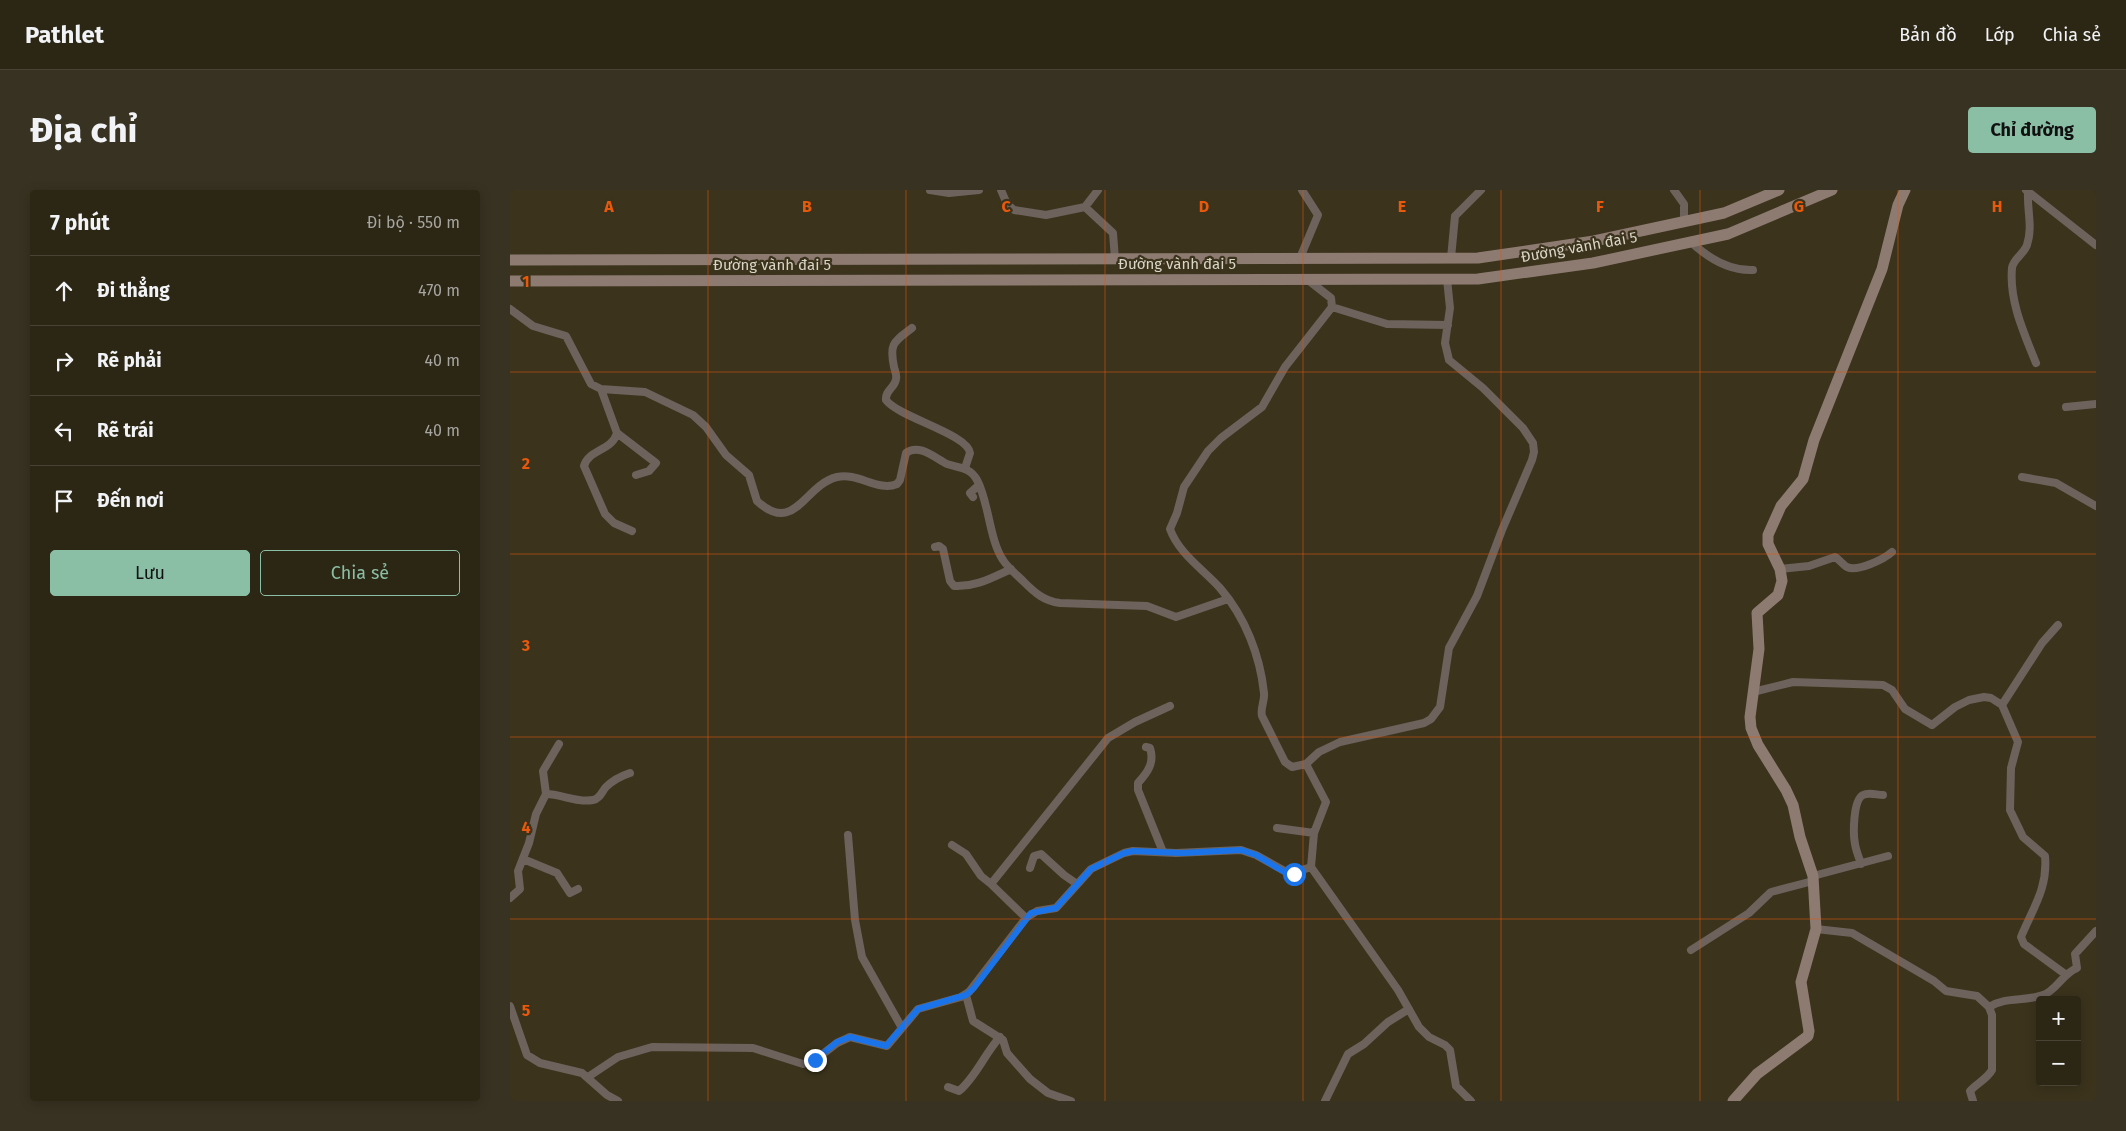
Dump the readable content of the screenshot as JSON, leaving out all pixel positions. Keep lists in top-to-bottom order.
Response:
{
  "streets": {
    "main road": ["Đường vành đai 5"]
  },
  "page": {
    "header": "Pathlet",
    "nav": ["Bản đồ", "Lớp", "Chia sẻ"],
    "buttons": [
      "Chỉ đường",
      ["Lưu", "Chia sẻ"]
    ],
    "title": "Địa chỉ",
    "heading": ["7 phút", "Đi bộ · 550 m"],
    "list": [
      ["Đi thẳng", "470 m"],
      ["Rẽ phải", "40 m"],
      ["Rẽ trái", "40 m"],
      "Đến nơi"
    ],
    "map_buttons": ["+", "−"]
  },
  "grid": {
    "columns": [
      "A",
      "B",
      "C",
      "D",
      "E",
      "F",
      "G",
      "H"
    ],
    "rows": [
      "1",
      "2",
      "3",
      "4",
      "5"
    ]
  }
}
